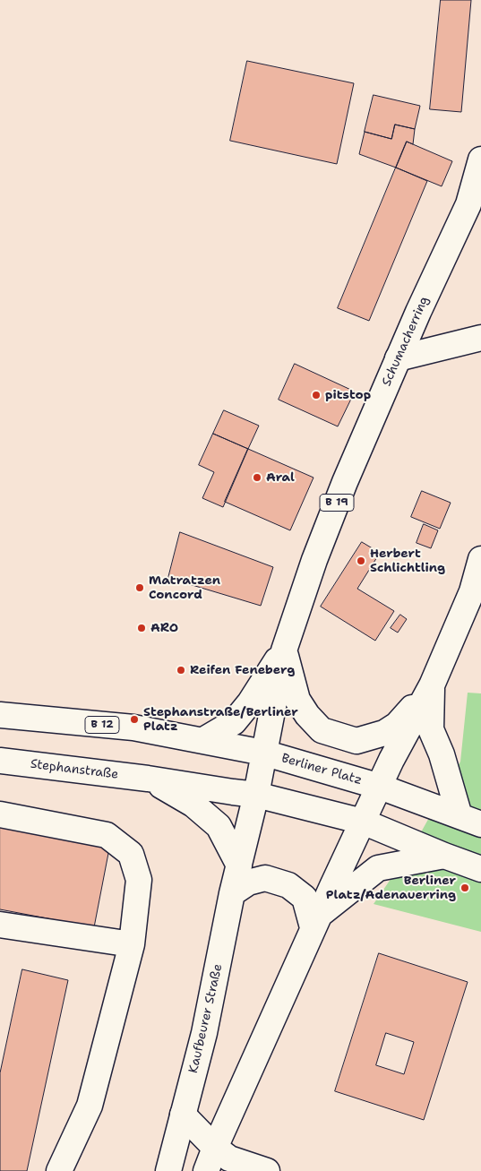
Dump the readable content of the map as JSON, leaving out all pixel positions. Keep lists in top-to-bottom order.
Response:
{
  "streets": {
    "main road": [
      "Schumacherring",
      "B 19",
      "B 12",
      "Stephanstraße",
      "Berliner Platz",
      "Kaufbeurer Straße"
    ]
  },
  "crossings": [
    ["Schumacherring", "Berliner Platz"],
    ["B 12", "Berliner Platz"],
    ["Berliner Platz", "Kaufbeurer Straße"]
  ],
  "places": [
    "pitstop",
    "Aral",
    "Herbert Schlichtling",
    "Matratzen Concord",
    "ARO",
    "Reifen Feneberg",
    "Stephanstraße/Berliner Platz",
    "Berliner Platz/Adenauerring"
  ]
}
